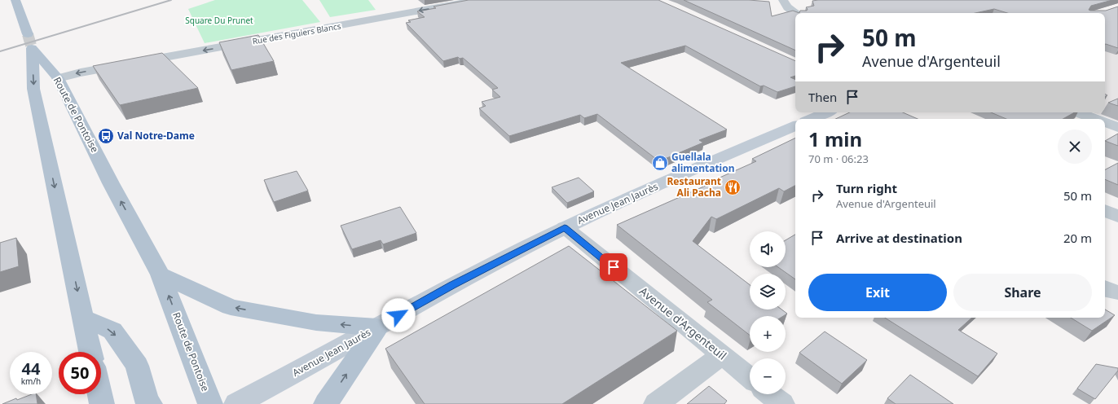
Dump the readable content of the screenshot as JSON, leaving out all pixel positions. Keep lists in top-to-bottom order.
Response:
{
  "streets": {
    "main road": ["Route de Pontoise", "Avenue Jean Jaurès"],
    "street": ["Rue des Figuiers Blancs", "Avenue d'Argenteuil"]
  },
  "crossings": [
    ["Rue des Figuiers Blancs", "Route de Pontoise"],
    ["Avenue Jean Jaurès", "Avenue d'Argenteuil"]
  ],
  "one_way": ["Rue des Figuiers Blancs"],
  "parks": ["Square Du Prunet"],
  "places": {
    "bus stop": ["Val Notre-Dame"],
    "shop": ["Guellala alimentation"],
    "restaurant": ["Restaurant Ali Pacha"]
  },
  "page": {
    "turn": ["50 m", "Avenue d'Argenteuil"],
    "then": "Then",
    "heading": ["1 min", "70 m · 06:23"],
    "list": [
      {
        "name": "Turn right",
        "note": "Avenue d'Argenteuil",
        "value": "50 m"
      },
      {
        "name": "Arrive at destination",
        "value": "20 m"
      }
    ],
    "map_buttons": ["+", "−"],
    "buttons": ["Exit", "Share"],
    "speed": "44 km/h",
    "limit": "50"
  }
}
